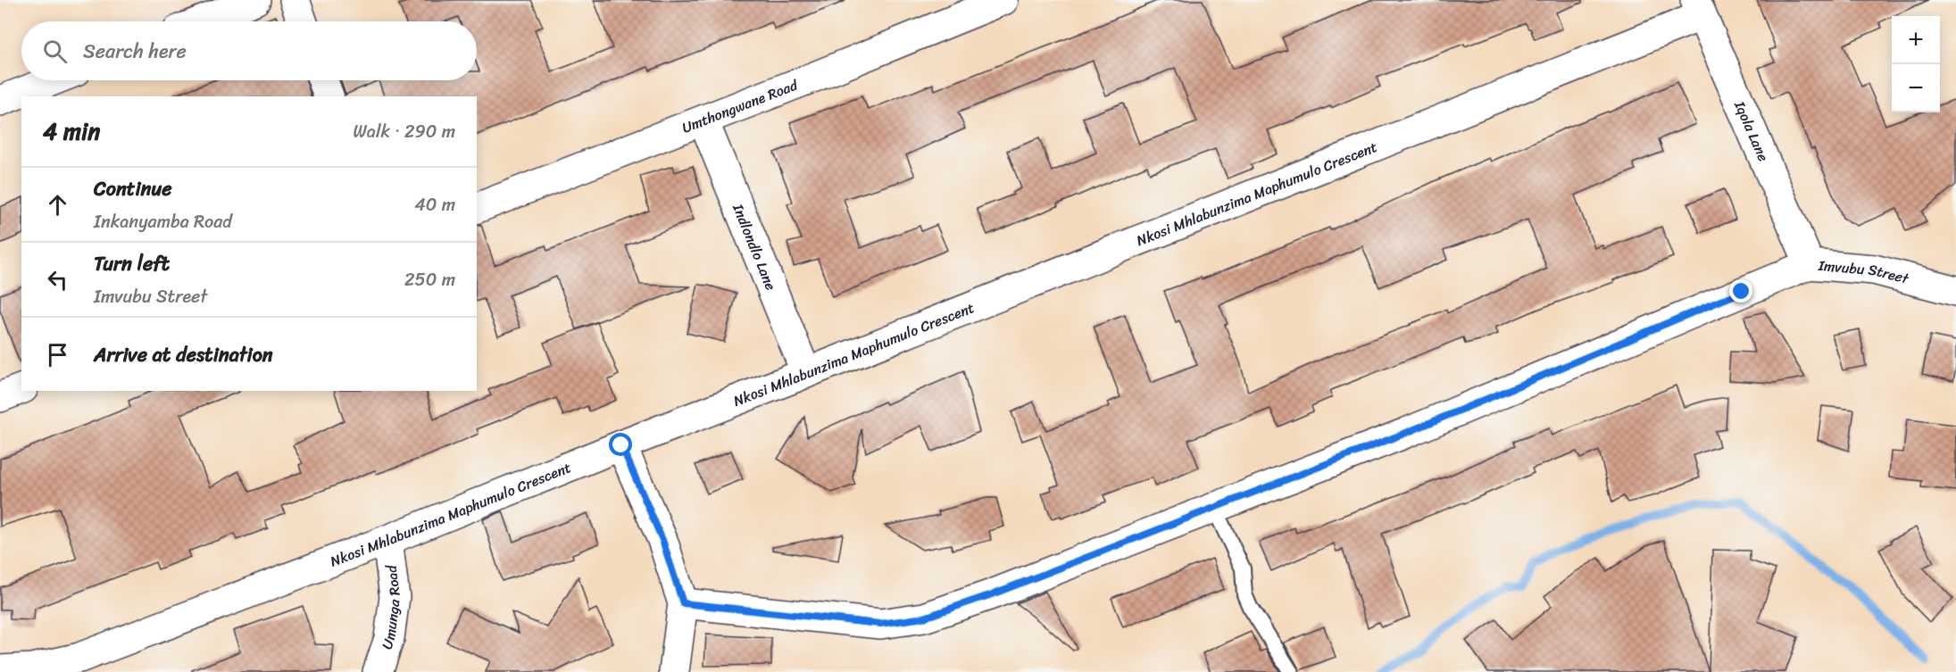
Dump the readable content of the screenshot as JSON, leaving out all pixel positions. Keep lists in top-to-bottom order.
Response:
{
  "streets": {
    "street": [
      "Umthongwane Road",
      "Iqola Lane",
      "Nkosi Mhlabunzima Maphumulo Crescent",
      "Indlondlo Lane",
      "Imvubu Street",
      "Umunga Road"
    ]
  },
  "crossings": [
    ["Umthongwane Road", "Indlondlo Lane"],
    ["Iqola Lane", "Nkosi Mhlabunzima Maphumulo Crescent"],
    ["Iqola Lane", "Imvubu Street"],
    ["Nkosi Mhlabunzima Maphumulo Crescent", "Indlondlo Lane"],
    ["Nkosi Mhlabunzima Maphumulo Crescent", "Umunga Road"]
  ],
  "page": {
    "map_buttons": ["+", "−"],
    "search": "Search here",
    "heading": ["4 min", "Walk · 290 m"],
    "list": [
      ["Continue", "Inkanyamba Road", "40 m"],
      ["Turn left", "Imvubu Street", "250 m"],
      "Arrive at destination"
    ]
  }
}
